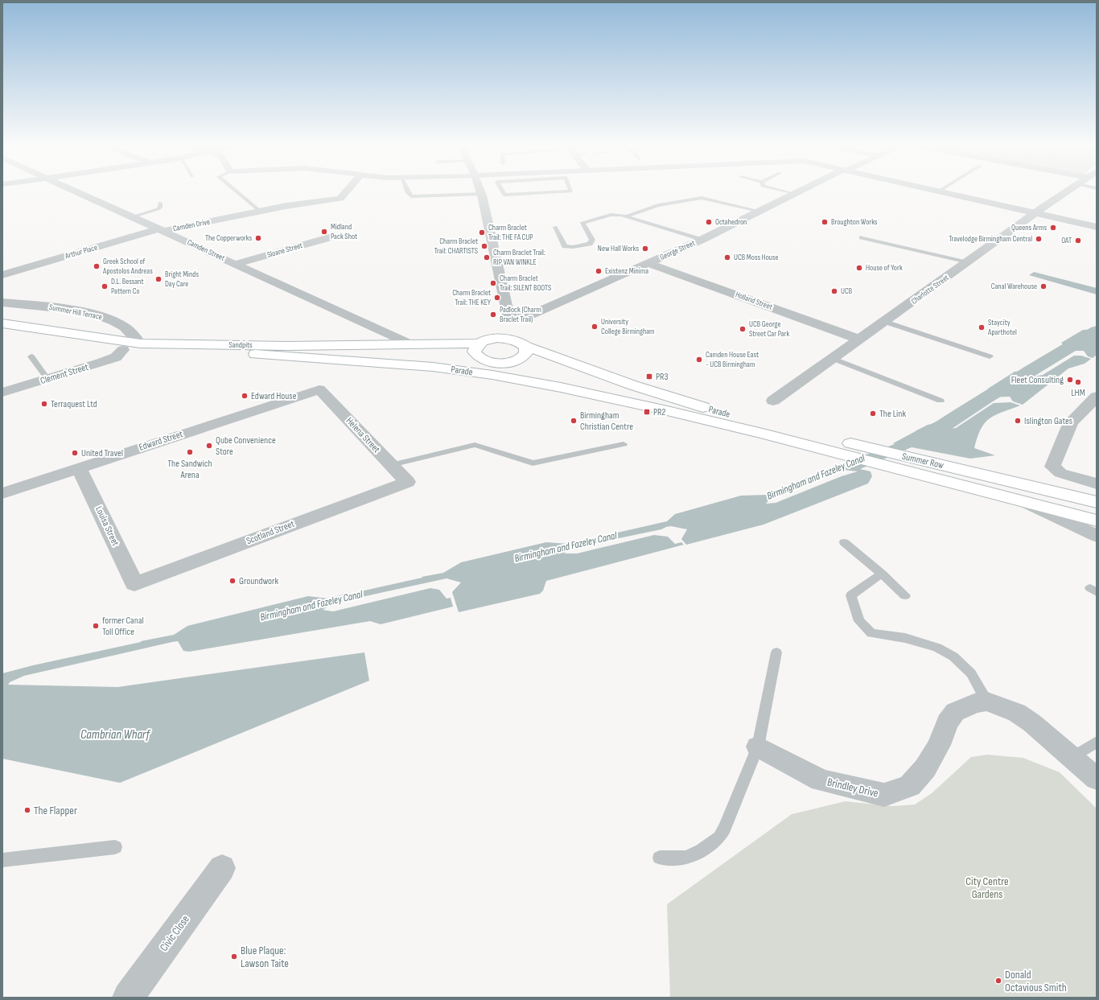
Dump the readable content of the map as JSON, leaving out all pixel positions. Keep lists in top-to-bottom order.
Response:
{
  "streets": {
    "main road": ["Sandpits", "Parade", "Summer Row"],
    "street": [
      "Camden Drive",
      "Camden Street",
      "Sloane Street",
      "George Street",
      "Arthur Place",
      "Charlotte Street",
      "Holland Street",
      "Summer Hill Terrace",
      "Clement Street",
      "Helena Street",
      "Edward Street",
      "Louisa Street",
      "Scotland Street",
      "Brindley Drive",
      "Civic Close"
    ]
  },
  "crossings": [
    ["Camden Drive", "Camden Street"],
    ["Camden Drive", "Arthur Place"],
    ["Camden Street", "Sloane Street"],
    ["Camden Street", "Arthur Place"],
    ["Camden Street", "Sandpits"],
    ["George Street", "Holland Street"],
    ["Charlotte Street", "Holland Street"],
    ["Summer Hill Terrace", "Sandpits"],
    ["Sandpits", "Parade"],
    ["Sandpits", "Clement Street"],
    ["Parade", "Summer Row"],
    ["Helena Street", "Edward Street"],
    ["Helena Street", "Scotland Street"],
    ["Edward Street", "Louisa Street"],
    ["Louisa Street", "Scotland Street"]
  ],
  "water": ["Birmingham and Fazeley Canal", "Cambrian Wharf"],
  "parks": ["City Centre Gardens"],
  "places": {
    "other": [
      "Octahedron",
      "Broughton Works",
      "Queens Arms",
      "Midland Pack Shot",
      "Charm Braclet Trail: THE FA CUP",
      "The Copperworks",
      "Travelodge Birmingham Central",
      "OAT",
      "Charm Braclet Trail: CHARTISTS",
      "New Hall Works",
      "Charm Braclet Trail: RIP VAN WINKLE",
      "UCB Moss House",
      "Greek School of Apostolos Andreas",
      "House of York",
      "Existenz Minima",
      "Bright Minds Day Care",
      "Charm Braclet Trail: SILENT BOOTS",
      "D.L. Bessant Pattern Co",
      "Canal Warehouse",
      "UCB",
      "Charm Braclet Trail: THE KEY",
      "Padlock (Charm Braclet Trail)",
      "University College Birmingham",
      "Staycity Aparthotel",
      "UCB George Street Car Park",
      "Camden House East - UCB Birmingham",
      "Fleet Consulting",
      "LHM",
      "Edward House",
      "Terraquest Ltd",
      "The Link",
      "Birmingham Christian Centre",
      "Islington Gates",
      "Qube Convenience Store",
      "The Sandwich Arena",
      "United Travel",
      "Groundwork",
      "former Canal Toll Office",
      "The Flapper",
      "Blue Plaque: Lawson Taite",
      "Donald Octavious Smith"
    ],
    "transit": ["PR3", "PR2"]
  }
}
